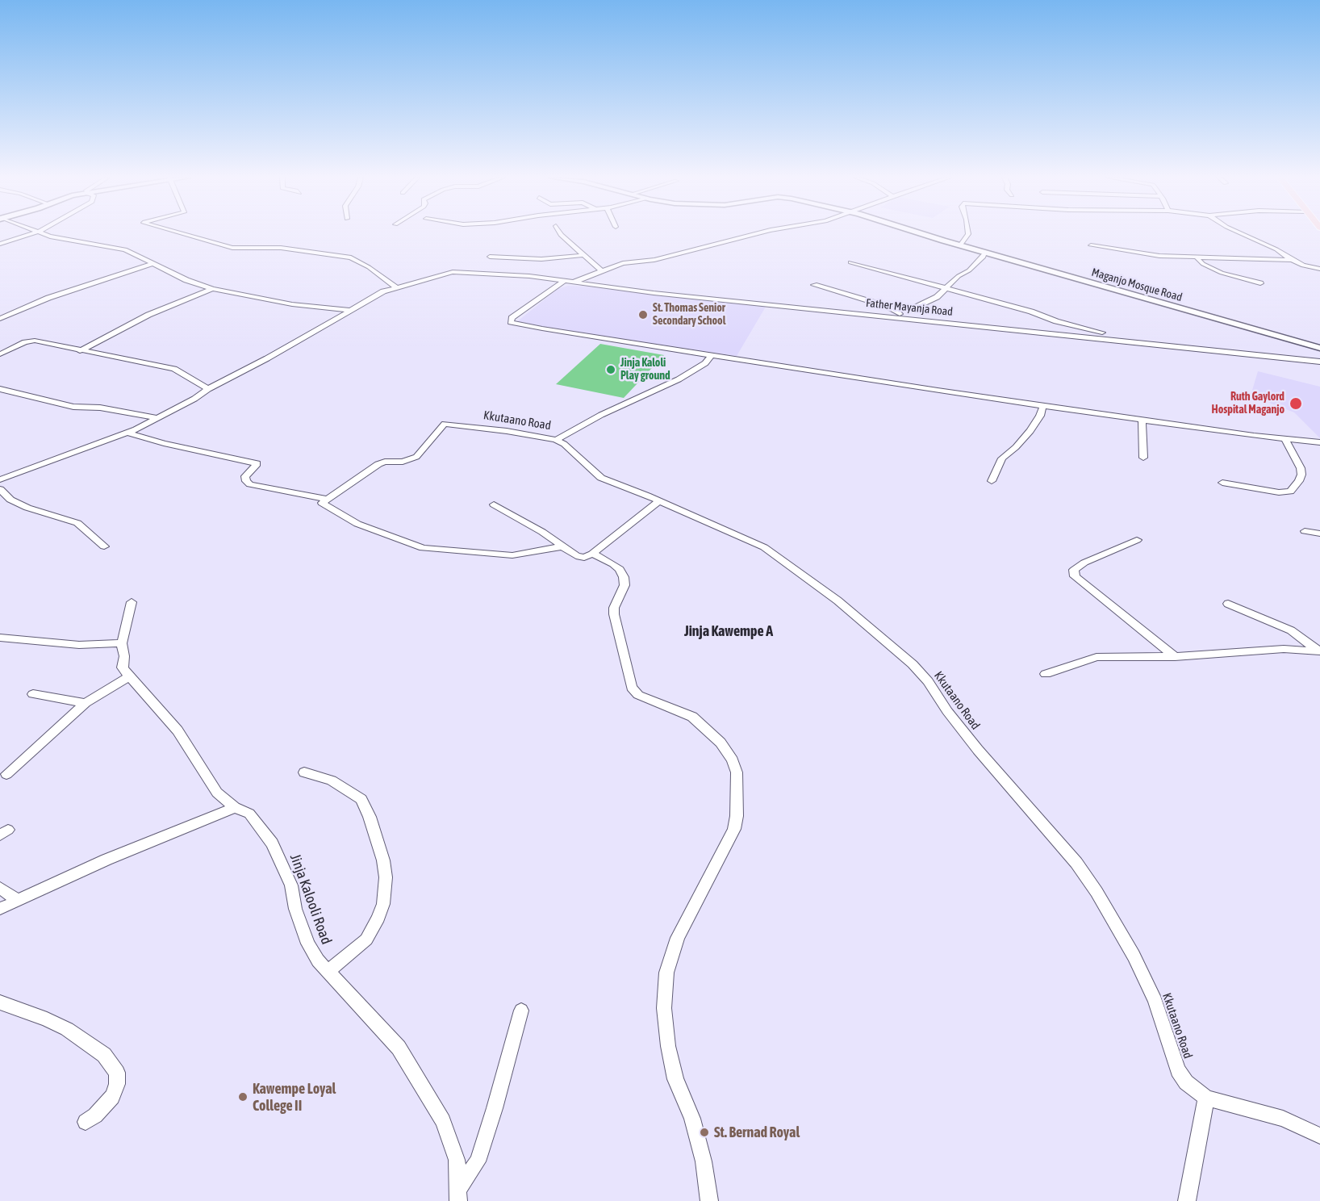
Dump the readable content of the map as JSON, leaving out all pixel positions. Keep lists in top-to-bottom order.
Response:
{
  "streets": {
    "street": [
      "Maganjo Mosque Road",
      "Father Mayanja Road",
      "Kkutaano Road",
      "Jinja Kalooli Road"
    ]
  },
  "districts": ["Jinja Kawempe A"],
  "places": [
    "St. Thomas Senior Secondary School",
    "Jinja Kaloli Play ground",
    "Ruth Gaylord Hospital Maganjo",
    "Kawempe Loyal College II",
    "St. Bernad Royal"
  ]
}
